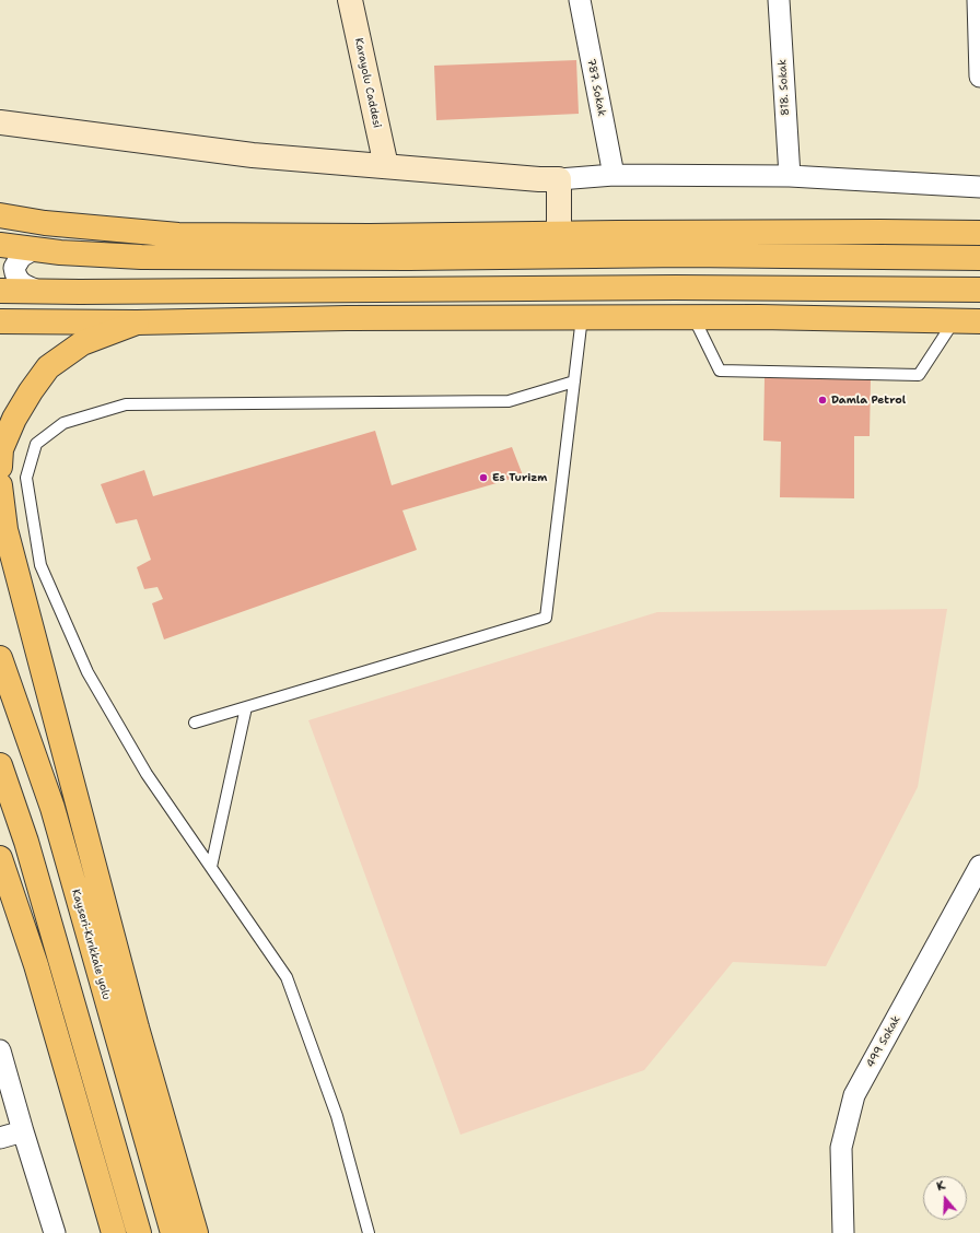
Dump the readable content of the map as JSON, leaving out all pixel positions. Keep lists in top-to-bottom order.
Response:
{
  "streets": {
    "main road": ["Kayseri-Kırıkkale yolu"],
    "street": [
      "Karayolu Caddesi",
      "787. Sokak",
      "818. Sokak",
      "499 Sokak"
    ]
  },
  "places": ["Damla Petrol", "Es Turizm"],
  "north": "top"
}
